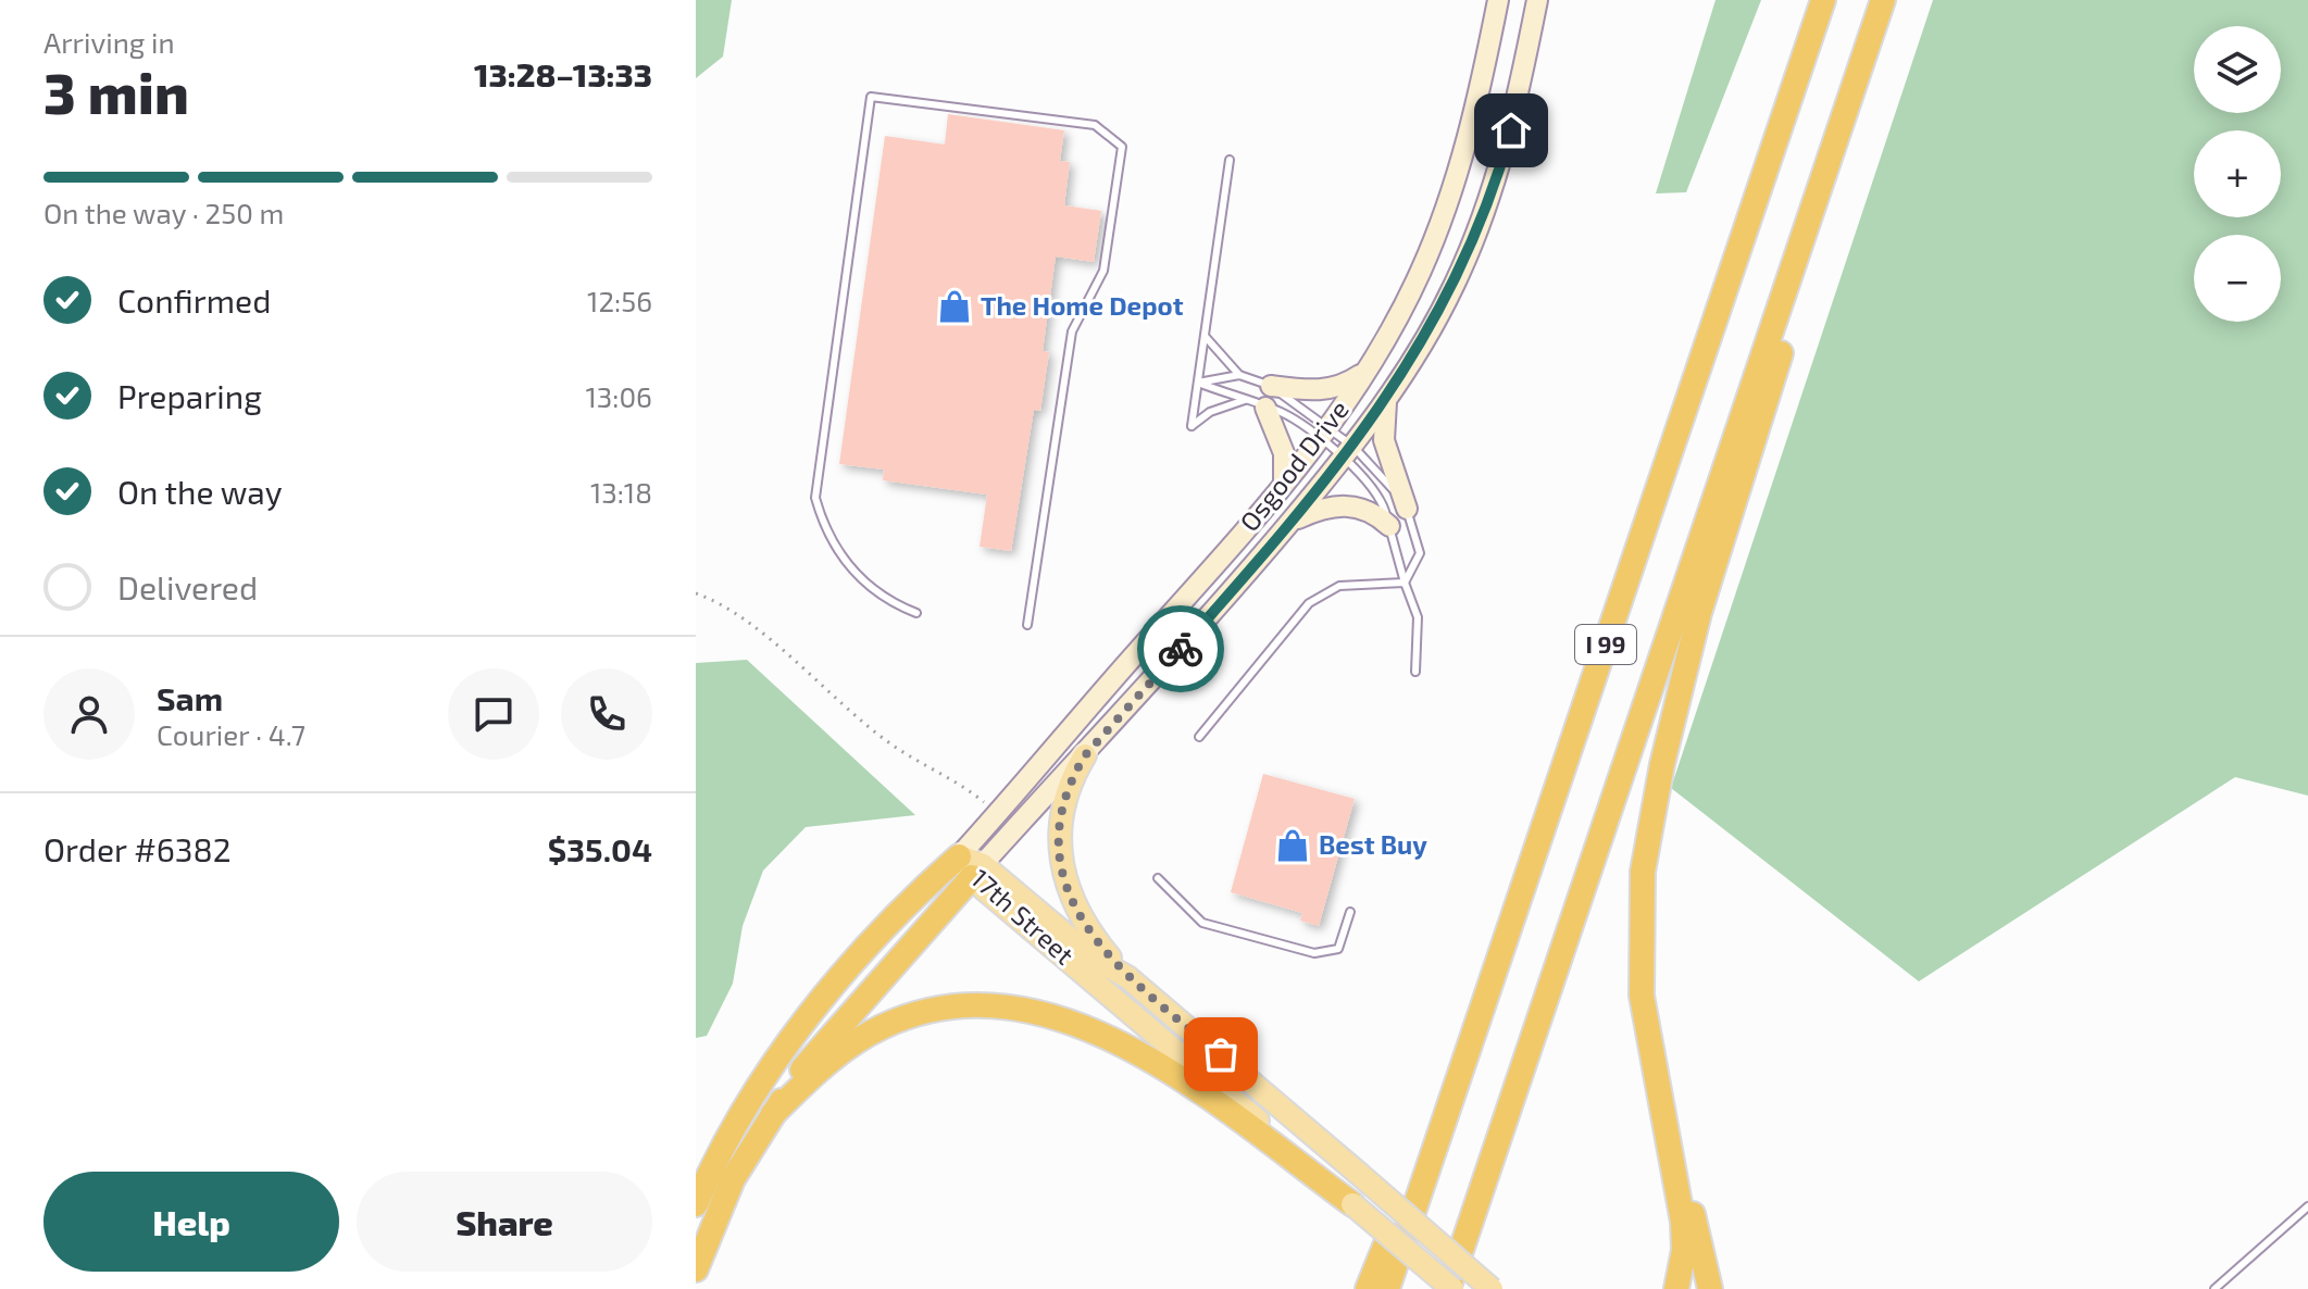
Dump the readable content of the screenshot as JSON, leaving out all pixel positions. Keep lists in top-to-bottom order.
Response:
{
  "streets": {
    "highway": ["I 99"],
    "main road": ["Osgood Drive", "17th Street"]
  },
  "crossings": [
    ["Osgood Drive", "17th Street"],
    ["I 99", "17th Street"]
  ],
  "places": {
    "shop": ["The Home Depot", "Best Buy"]
  },
  "page": {
    "heading": ["3 min", "Arriving in", "13:28–13:33"],
    "panel": [
      "Sam",
      "Courier · 4.7",
      "Order #6382",
      "$35.04"
    ],
    "map_buttons": ["+", "−"],
    "bar": "On the way · 250 m",
    "list": [
      ["Confirmed", "12:56"],
      ["Preparing", "13:06"],
      ["On the way", "13:18"],
      "Delivered"
    ],
    "buttons": ["Help", "Share"]
  }
}
